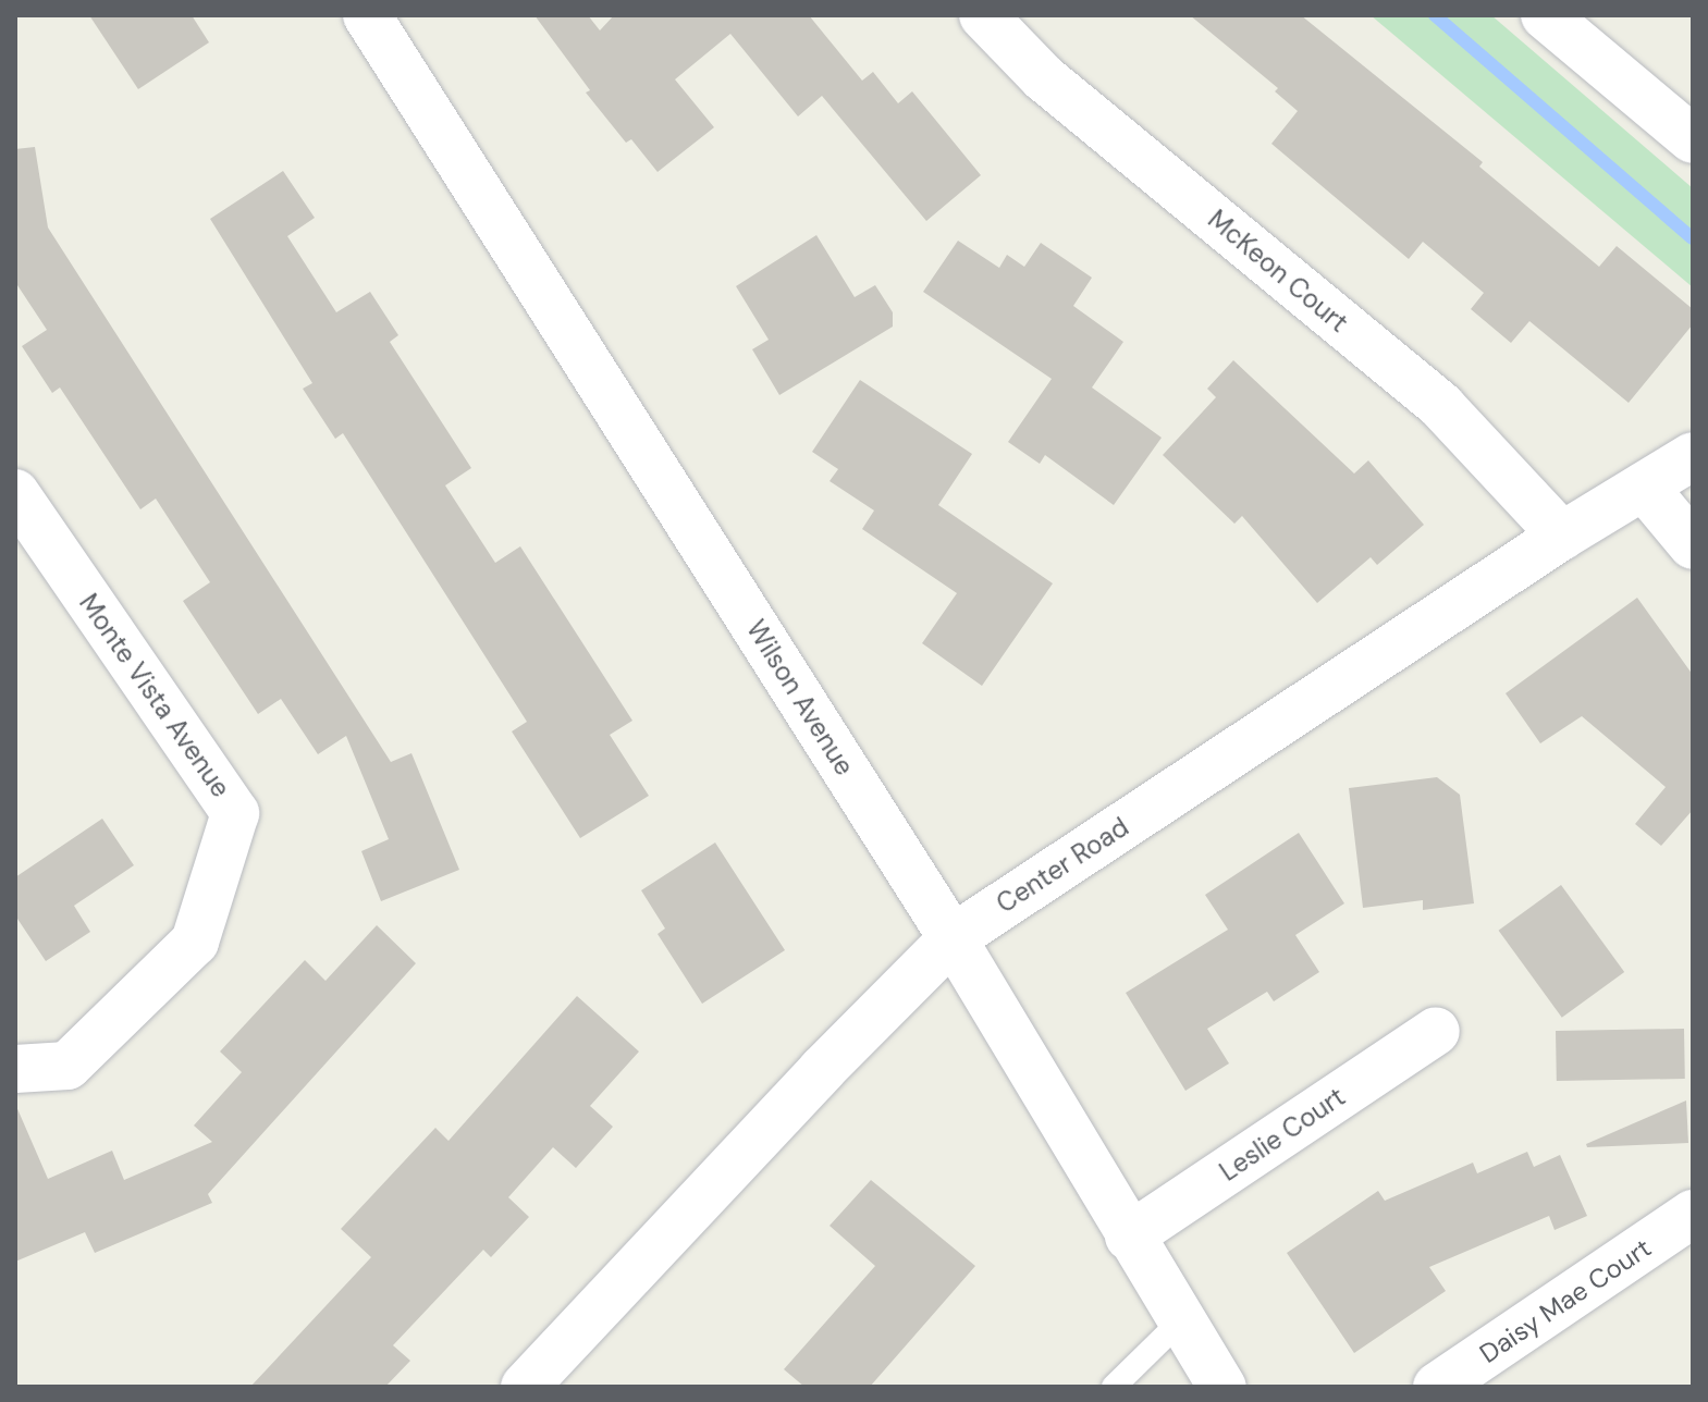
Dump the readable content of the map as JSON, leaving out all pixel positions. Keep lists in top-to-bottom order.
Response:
{
  "streets": {
    "street": [
      "McKeon Court",
      "Monte Vista Avenue",
      "Wilson Avenue",
      "Center Road",
      "Leslie Court",
      "Daisy Mae Court"
    ]
  },
  "crossings": [
    ["McKeon Court", "Center Road"],
    ["Wilson Avenue", "Center Road"],
    ["Wilson Avenue", "Leslie Court"]
  ]
}
